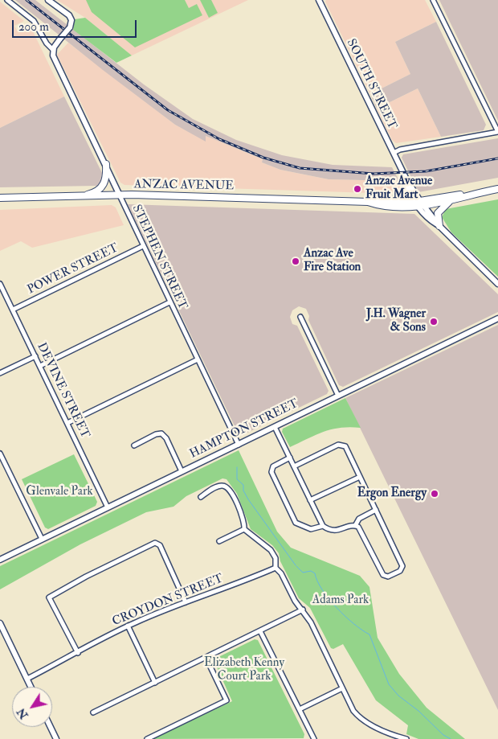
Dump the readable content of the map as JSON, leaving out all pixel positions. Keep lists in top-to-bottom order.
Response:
{
  "streets": {
    "highway": ["ANZAC AVENUE"],
    "street": [
      "SOUTH STREET",
      "STEPHEN STREET",
      "POWER STREET",
      "DEVINE STREET",
      "HAMPTON STREET",
      "CROYDON STREET"
    ]
  },
  "crossings": [
    ["SOUTH STREET", "ANZAC AVENUE"],
    ["ANZAC AVENUE", "STEPHEN STREET"],
    ["STEPHEN STREET", "POWER STREET"],
    ["STEPHEN STREET", "HAMPTON STREET"],
    ["POWER STREET", "DEVINE STREET"],
    ["DEVINE STREET", "HAMPTON STREET"]
  ],
  "parks": ["Glenvale Park", "Adams Park", "Elizabeth Kenny Court Park"],
  "places": [
    "Anzac Avenue Fruit Mart",
    "Anzac Ave Fire Station",
    "J.H. Wagner & Sons",
    "Ergon Energy"
  ],
  "scale_bar": "200 m",
  "north": "bottom left"
}
